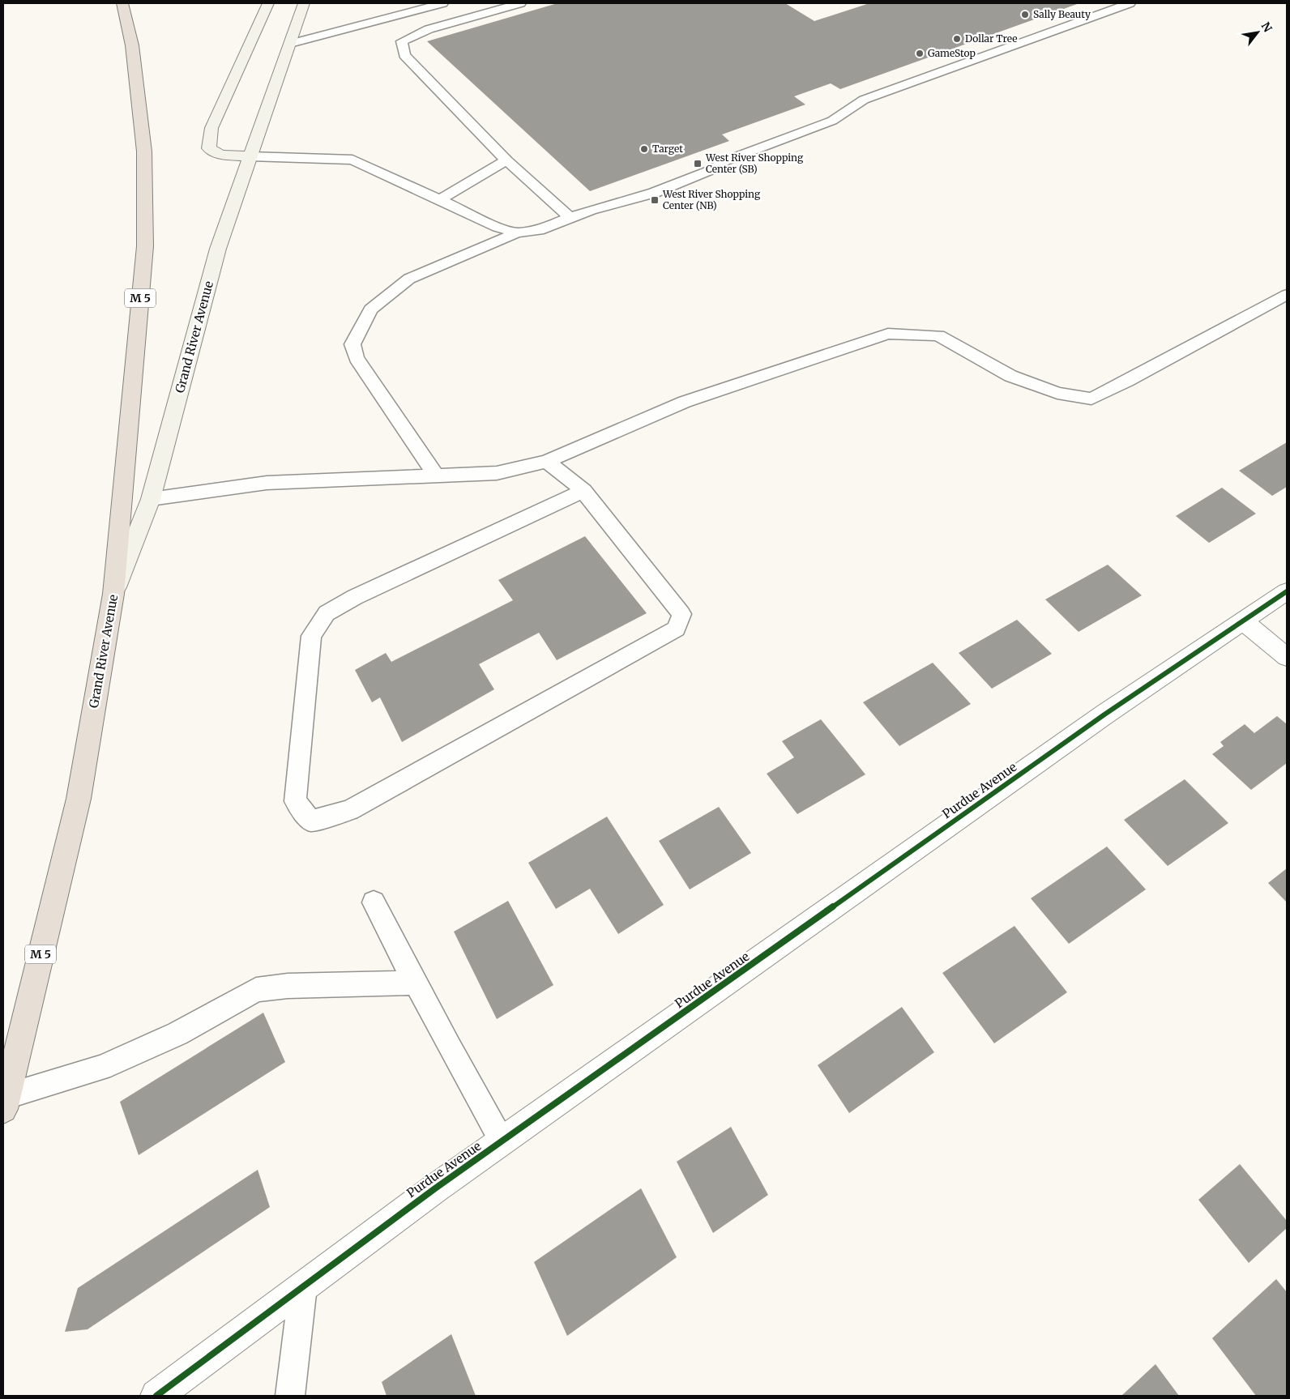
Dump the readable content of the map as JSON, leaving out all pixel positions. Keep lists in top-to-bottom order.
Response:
{
  "streets": {
    "highway": ["M 5", "Grand River Avenue"],
    "street": ["Purdue Avenue"]
  },
  "crossings": [
    ["M 5", "Grand River Avenue"]
  ],
  "places": {
    "other": [
      "Sally Beauty",
      "Dollar Tree",
      "GameStop",
      "Target"
    ],
    "transit": ["West River Shopping Center (SB)", "West River Shopping Center (NB)"]
  },
  "north": "top right"
}
